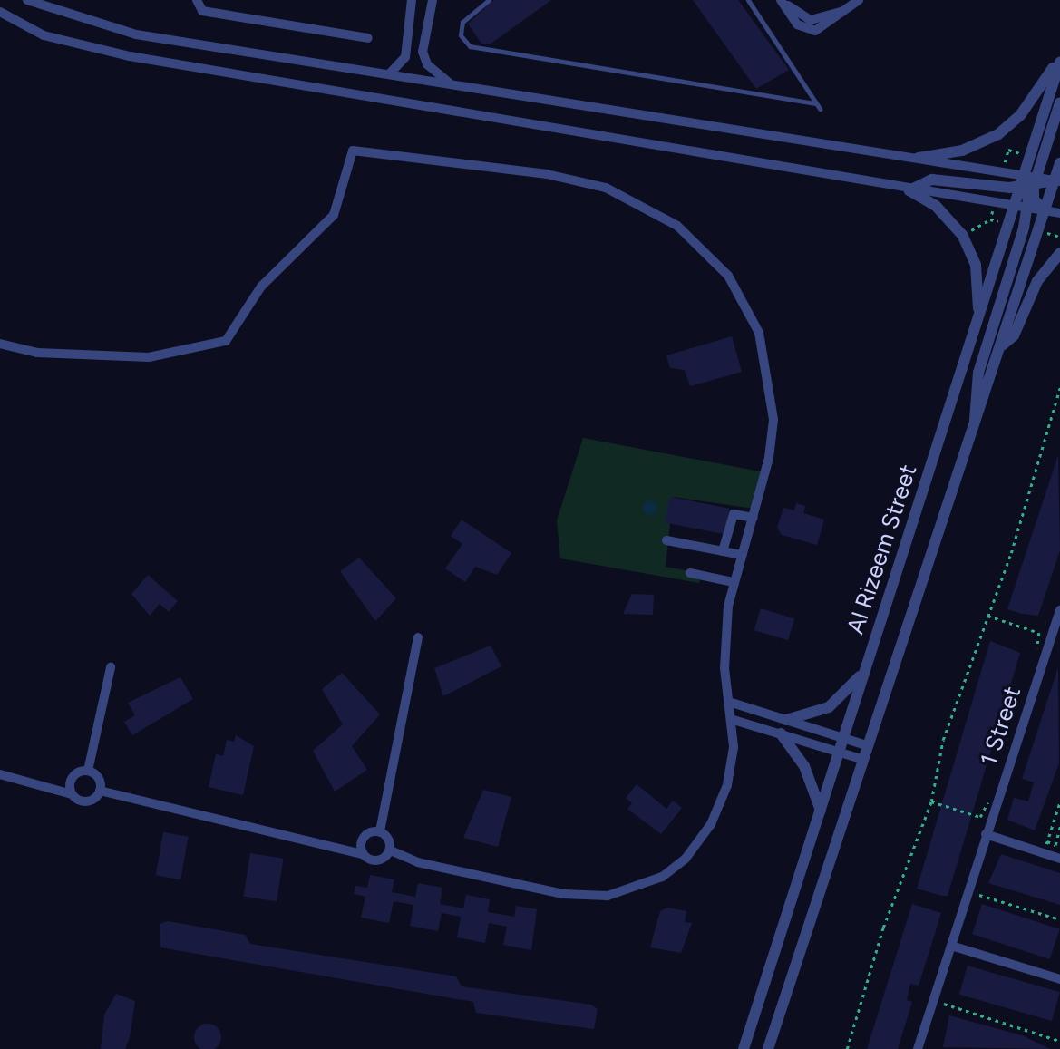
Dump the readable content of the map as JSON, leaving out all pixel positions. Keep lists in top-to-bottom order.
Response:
{
  "streets": {
    "street": ["Al Rizeem Street", "1 Street"]
  }
}
